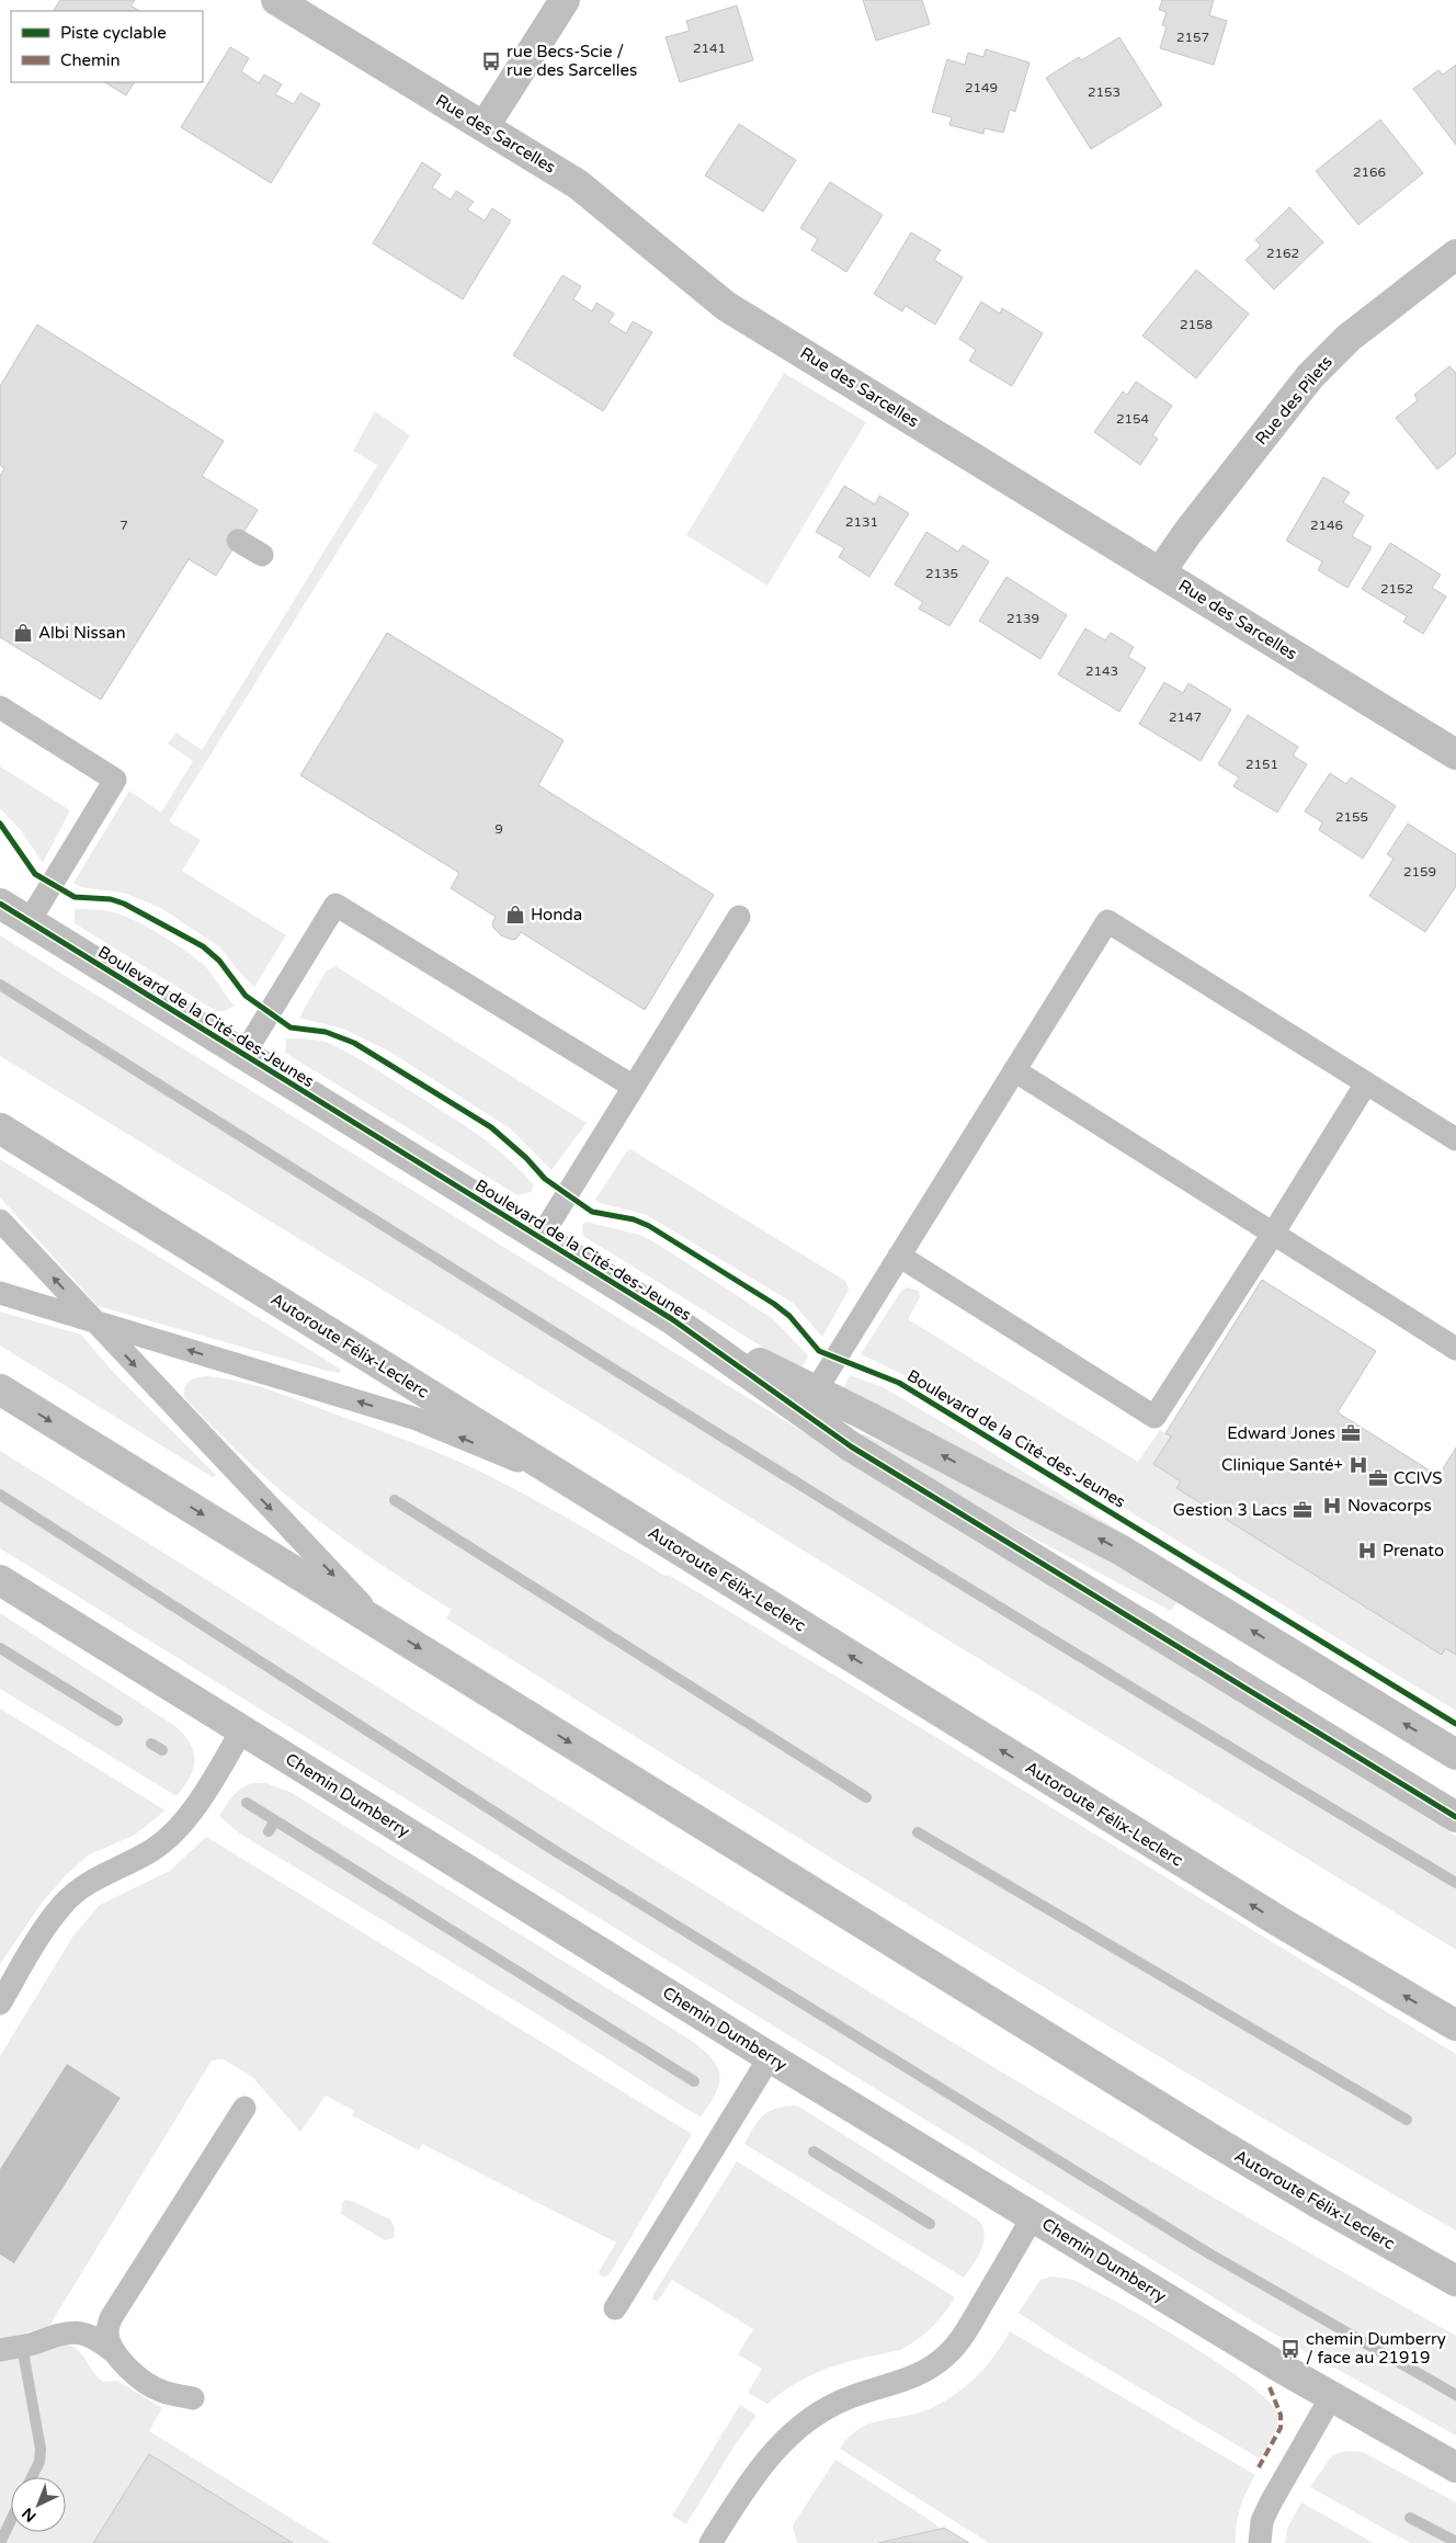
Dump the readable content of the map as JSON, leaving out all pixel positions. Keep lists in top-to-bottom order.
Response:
{
  "streets": {
    "main road": [
      "Rue des Sarcelles",
      "Rue des Pilets",
      "Boulevard de la Cité-des-Jeunes",
      "Autoroute Félix-Leclerc",
      "Chemin Dumberry"
    ]
  },
  "crossings": [
    ["Rue des Sarcelles", "Rue des Pilets"]
  ],
  "places": {
    "bus stop": ["rue Becs-Scie / rue des Sarcelles", "chemin Dumberry / face au 21919"],
    "shop": ["Albi Nissan", "Honda"],
    "office": ["Edward Jones", "CCIVS", "Gestion 3 Lacs"],
    "hospital": ["Clinique Santé+", "Novacorps", "Prenato"]
  },
  "house_numbers": [
    "2157",
    "2141",
    "2149",
    "2153",
    "2166",
    "2162",
    "2158",
    "2154",
    "2131",
    "7",
    "2146",
    "2135",
    "2152",
    "2139",
    "2143",
    "2147",
    "2151",
    "2155",
    "9",
    "2159"
  ],
  "legend": ["Piste cyclable", "Chemin"],
  "north": "bottom left"
}
